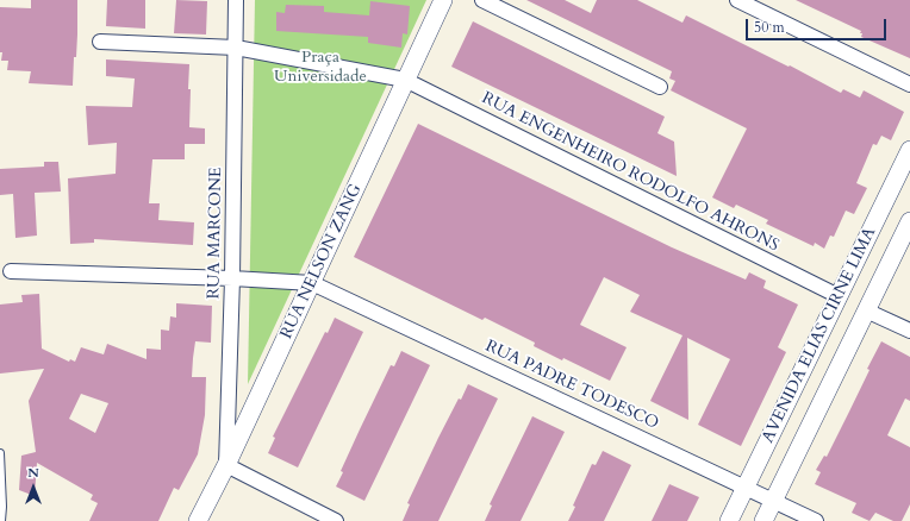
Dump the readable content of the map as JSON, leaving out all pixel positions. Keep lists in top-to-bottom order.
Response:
{
  "streets": {
    "street": [
      "RUA ENGENHEIRO RODOLFO AHRONS",
      "RUA MARCONE",
      "RUA NELSON ZANG",
      "AVENIDA ELIAS CIRNE LIMA",
      "RUA PADRE TODESCO"
    ]
  },
  "crossings": [
    ["RUA ENGENHEIRO RODOLFO AHRONS", "RUA MARCONE"],
    ["RUA ENGENHEIRO RODOLFO AHRONS", "RUA NELSON ZANG"],
    ["RUA ENGENHEIRO RODOLFO AHRONS", "AVENIDA ELIAS CIRNE LIMA"],
    ["RUA MARCONE", "RUA NELSON ZANG"],
    ["RUA NELSON ZANG", "RUA PADRE TODESCO"],
    ["AVENIDA ELIAS CIRNE LIMA", "RUA PADRE TODESCO"]
  ],
  "parks": ["Praça Universidade"],
  "scale_bar": "50 m",
  "north": "top"
}
